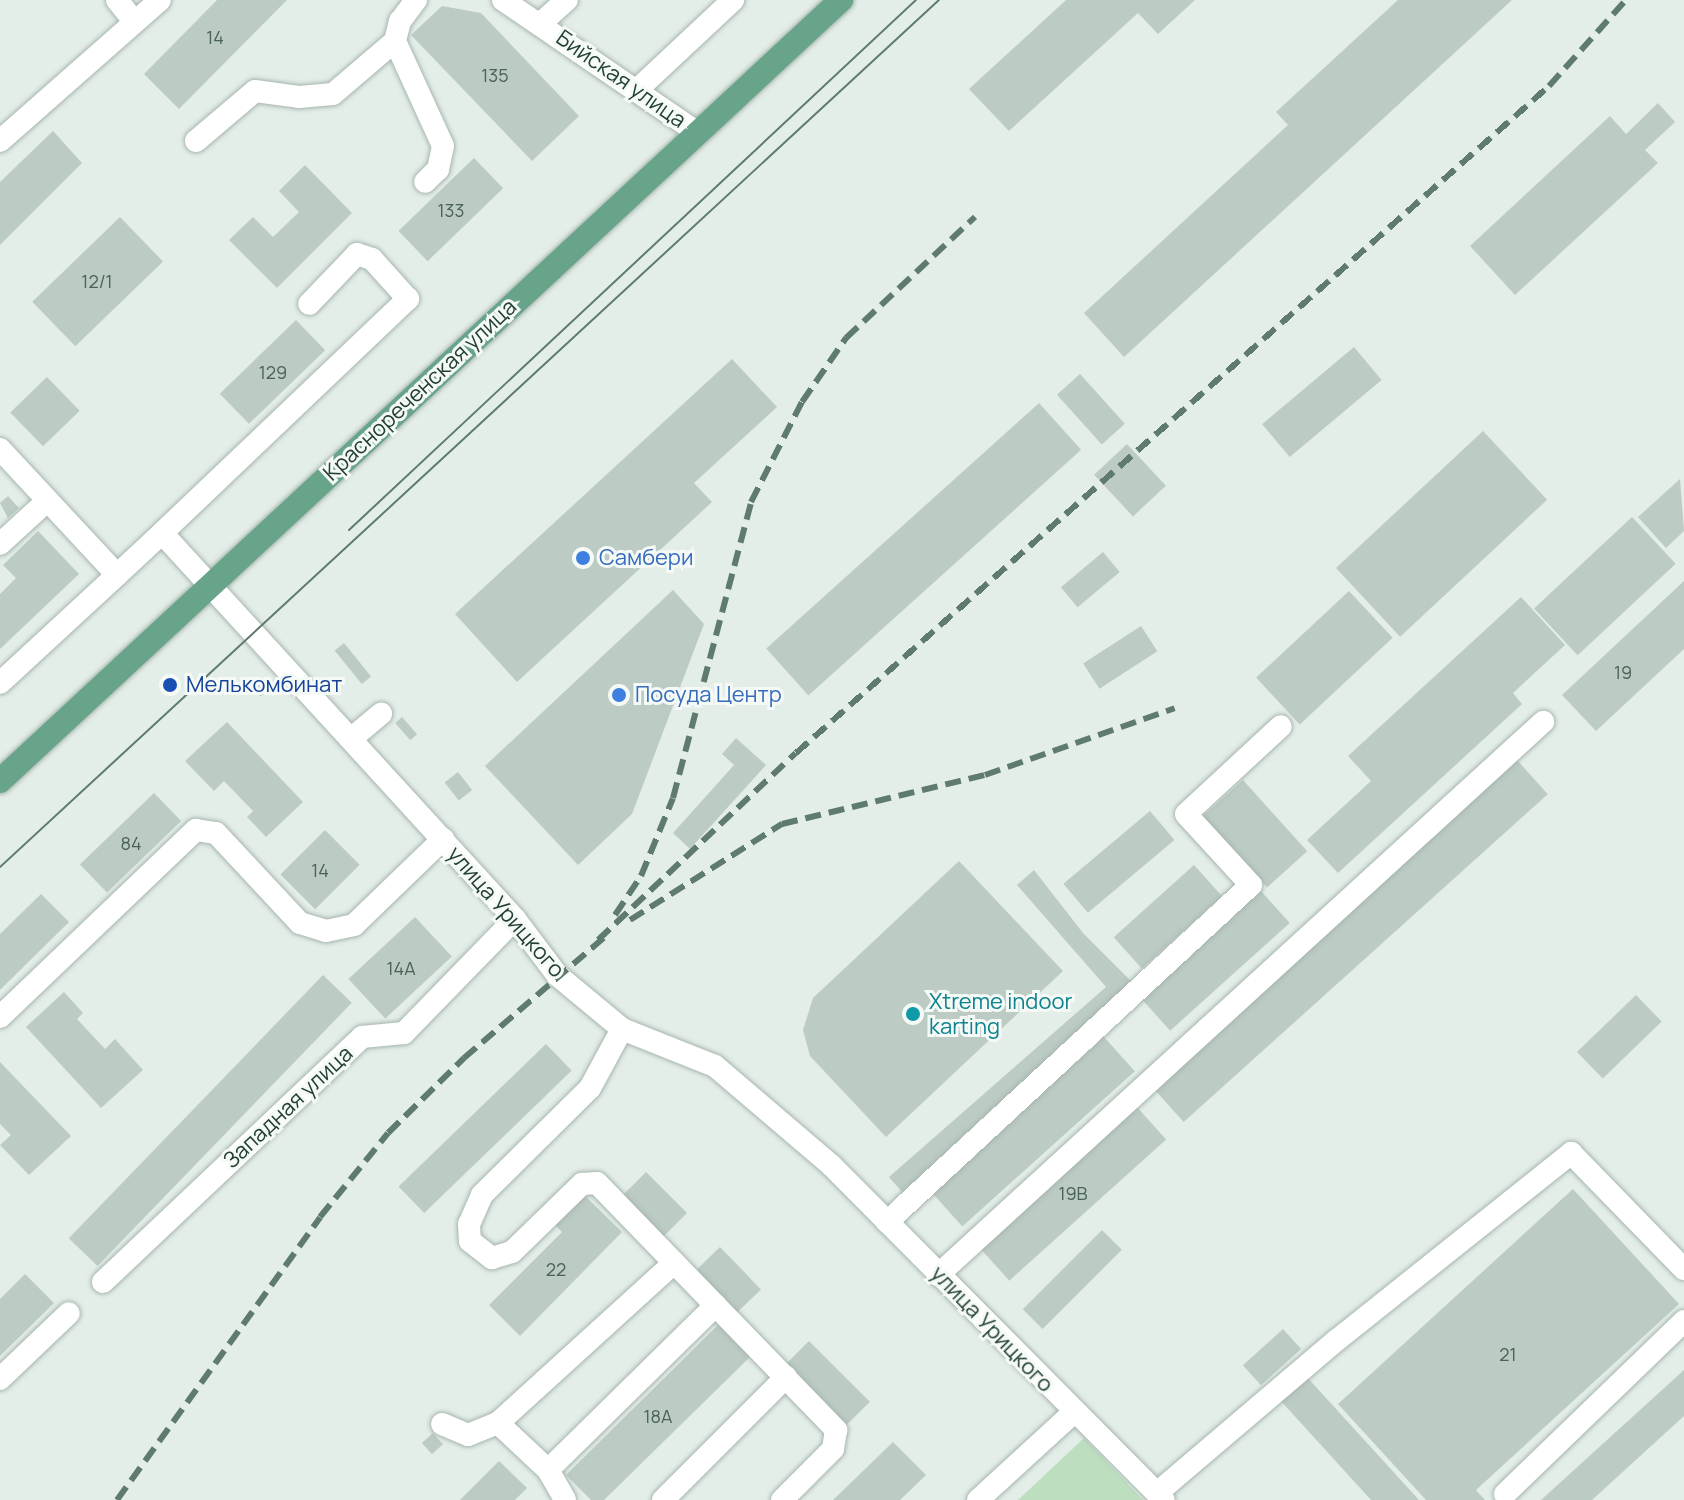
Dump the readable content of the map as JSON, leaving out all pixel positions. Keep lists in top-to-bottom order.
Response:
{
  "streets": {
    "main road": ["Краснореченская улица"],
    "street": ["Бийская улица", "улица Урицкого", "Западная улица"]
  },
  "crossings": [
    ["Бийская улица", "Краснореченская улица"],
    ["Краснореченская улица", "улица Урицкого"],
    ["улица Урицкого", "Западная улица"]
  ],
  "places": [
    "Самбери",
    "Мелькомбинат",
    "Посуда Центр",
    "Xtreme indoor karting"
  ],
  "house_numbers": [
    "14",
    "135",
    "133",
    "12/1",
    "129",
    "19",
    "84",
    "14",
    "14А",
    "19В",
    "22",
    "21",
    "18А"
  ]
}
